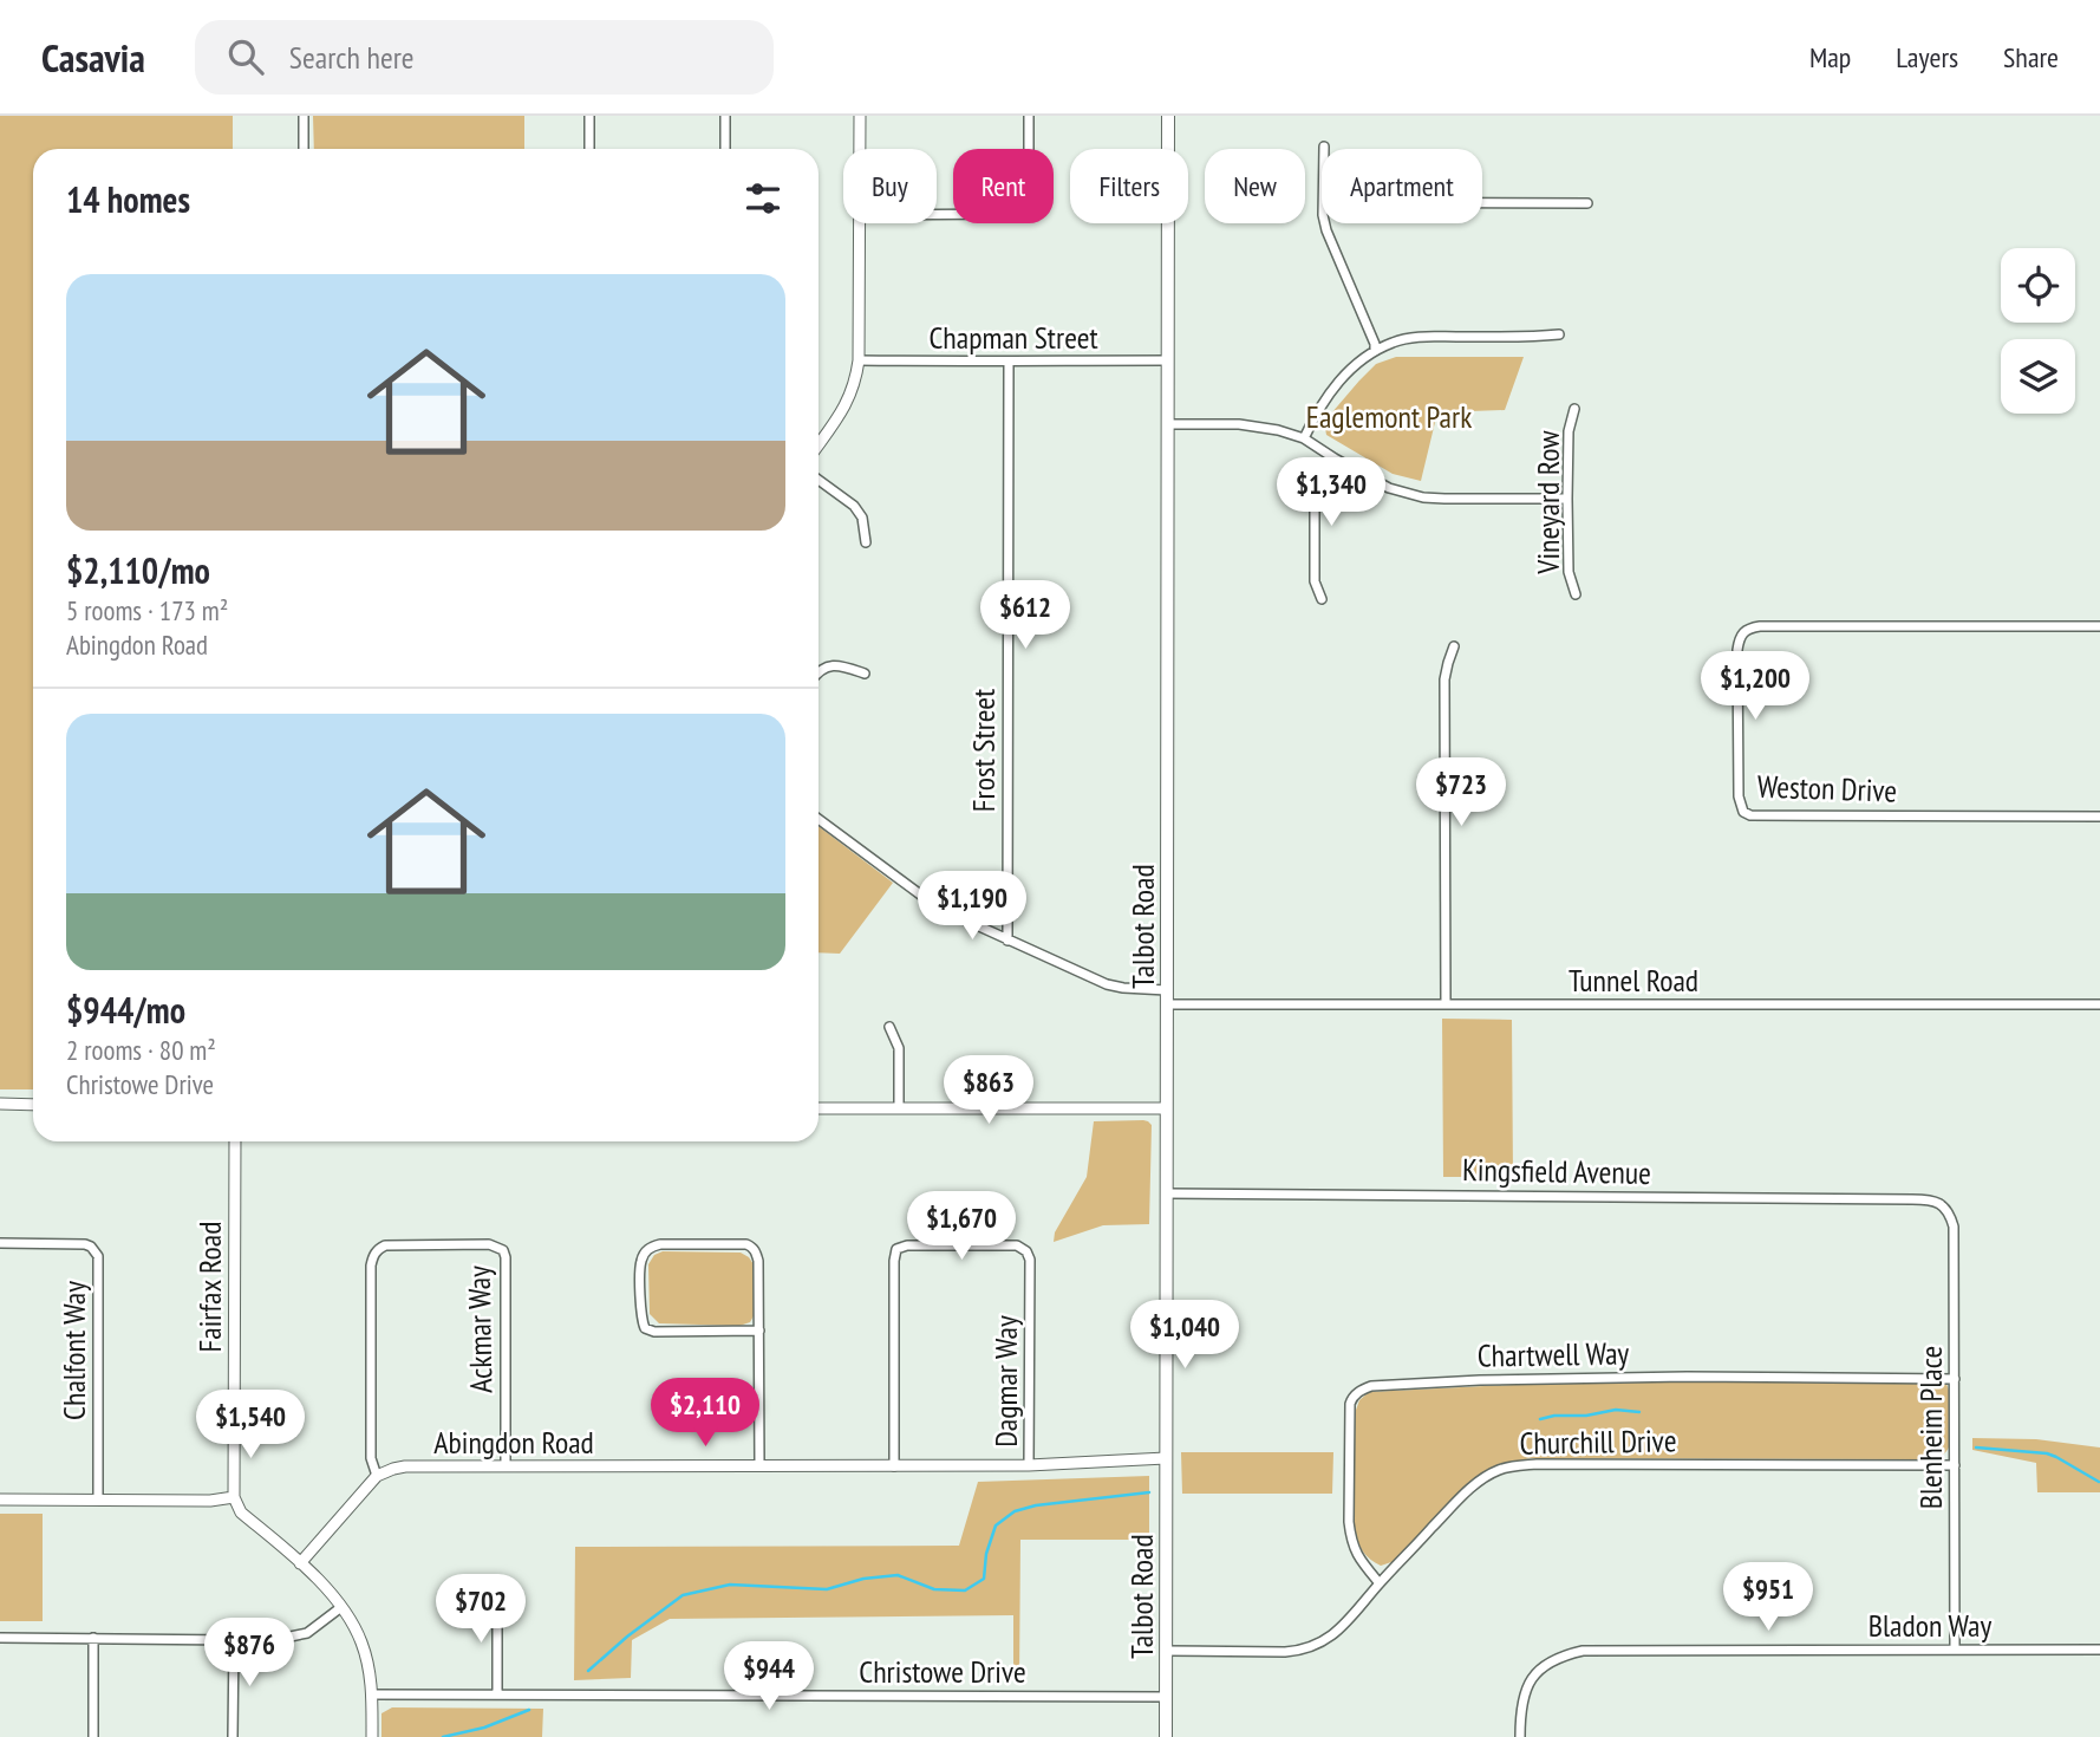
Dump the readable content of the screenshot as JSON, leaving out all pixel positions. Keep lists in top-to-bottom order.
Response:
{
  "streets": {
    "main road": ["Talbot Road"],
    "street": [
      "Chapman Street",
      "Vineyard Row",
      "Frost Street",
      "Weston Drive",
      "Tunnel Road",
      "Kingsfield Avenue",
      "Fairfax Road",
      "Ackmar Way",
      "Chalfont Way",
      "Chartwell Way",
      "Dagmar Way",
      "Blenheim Place",
      "Abingdon Road",
      "Churchill Drive",
      "Bladon Way",
      "Christowe Drive"
    ]
  },
  "crossings": [
    ["Chapman Street", "Frost Street"],
    ["Chapman Street", "Talbot Road"],
    ["Talbot Road", "Tunnel Road"],
    ["Talbot Road", "Kingsfield Avenue"],
    ["Talbot Road", "Abingdon Road"],
    ["Talbot Road", "Churchill Drive"],
    ["Talbot Road", "Christowe Drive"],
    ["Kingsfield Avenue", "Blenheim Place"],
    ["Ackmar Way", "Abingdon Road"],
    ["Chartwell Way", "Blenheim Place"],
    ["Chartwell Way", "Churchill Drive"],
    ["Dagmar Way", "Abingdon Road"],
    ["Blenheim Place", "Churchill Drive"],
    ["Blenheim Place", "Bladon Way"]
  ],
  "parks": ["Eaglemont Park"],
  "page": {
    "header": "Casavia",
    "search": "Search here",
    "nav": ["Map", "Layers", "Share"],
    "chip": [
      "Buy",
      "Rent",
      "Filters",
      "New",
      "Apartment"
    ],
    "heading": "14 homes",
    "list": [
      {
        "name": "$2,110/mo",
        "note": "5 rooms · 173 m² · Abingdon Road"
      },
      {
        "name": "$944/mo",
        "note": "2 rooms · 80 m² · Christowe Drive"
      }
    ],
    "price": [
      "$1,340",
      "$612",
      "$1,200",
      "$723",
      "$1,190",
      "$863",
      "$1,670",
      "$1,040",
      "$2,110",
      "$1,540",
      "$951",
      "$702",
      "$876",
      "$944"
    ]
  }
}
